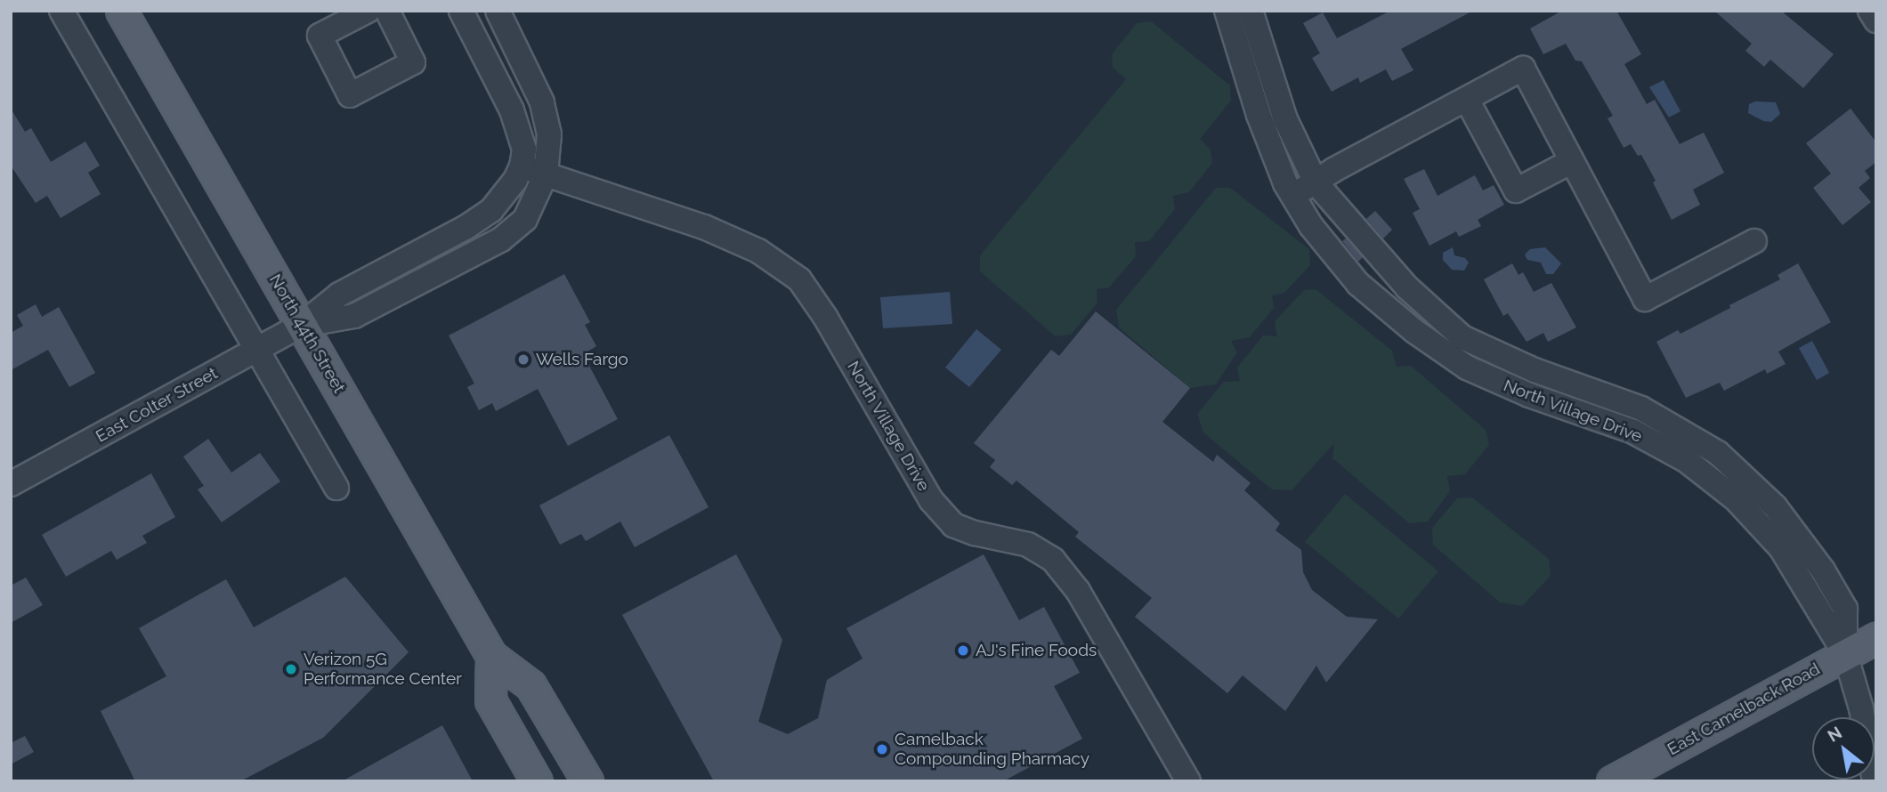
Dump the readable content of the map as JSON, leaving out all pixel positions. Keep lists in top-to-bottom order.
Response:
{
  "streets": {
    "main road": ["North 44th Street", "East Camelback Road"],
    "street": ["East Colter Street", "North Village Drive"]
  },
  "crossings": [
    ["North 44th Street", "East Colter Street"],
    ["East Colter Street", "North Village Drive"],
    ["North Village Drive", "East Camelback Road"]
  ],
  "places": [
    "Wells Fargo",
    "AJ's Fine Foods",
    "Verizon 5G Performance Center",
    "Camelback Compounding Pharmacy"
  ],
  "north": "top left"
}
